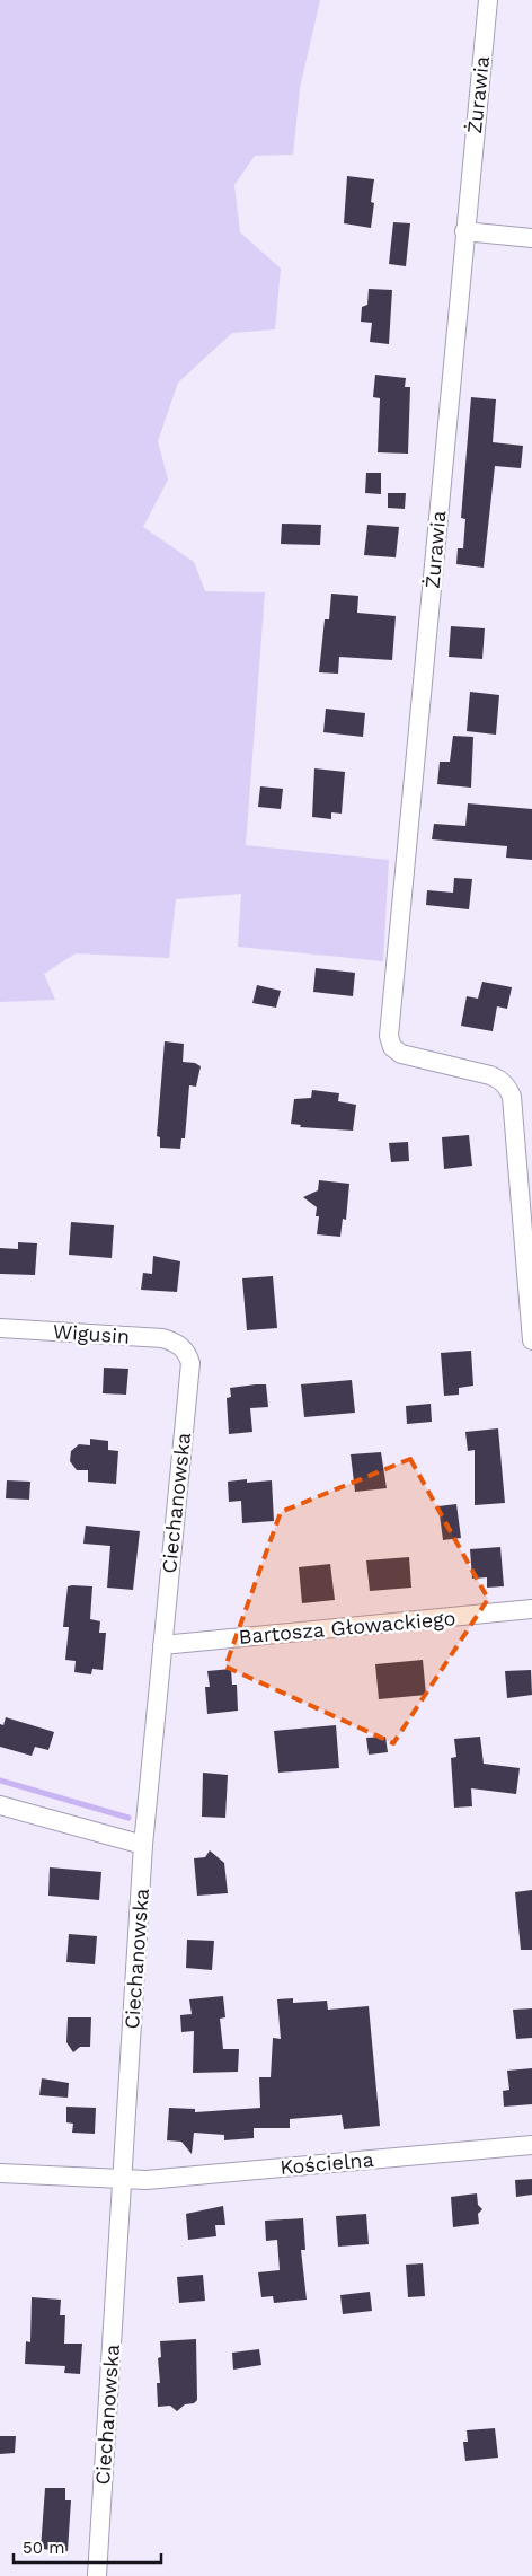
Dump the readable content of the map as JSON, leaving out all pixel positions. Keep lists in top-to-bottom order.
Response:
{
  "streets": {
    "street": [
      "Żurawia",
      "Wigusin",
      "Ciechanowska",
      "Bartosza Głowackiego",
      "Kościelna"
    ]
  },
  "crossings": [
    ["Wigusin", "Ciechanowska"],
    ["Ciechanowska", "Bartosza Głowackiego"],
    ["Ciechanowska", "Kościelna"]
  ],
  "scale_bar": "50 m"
}
